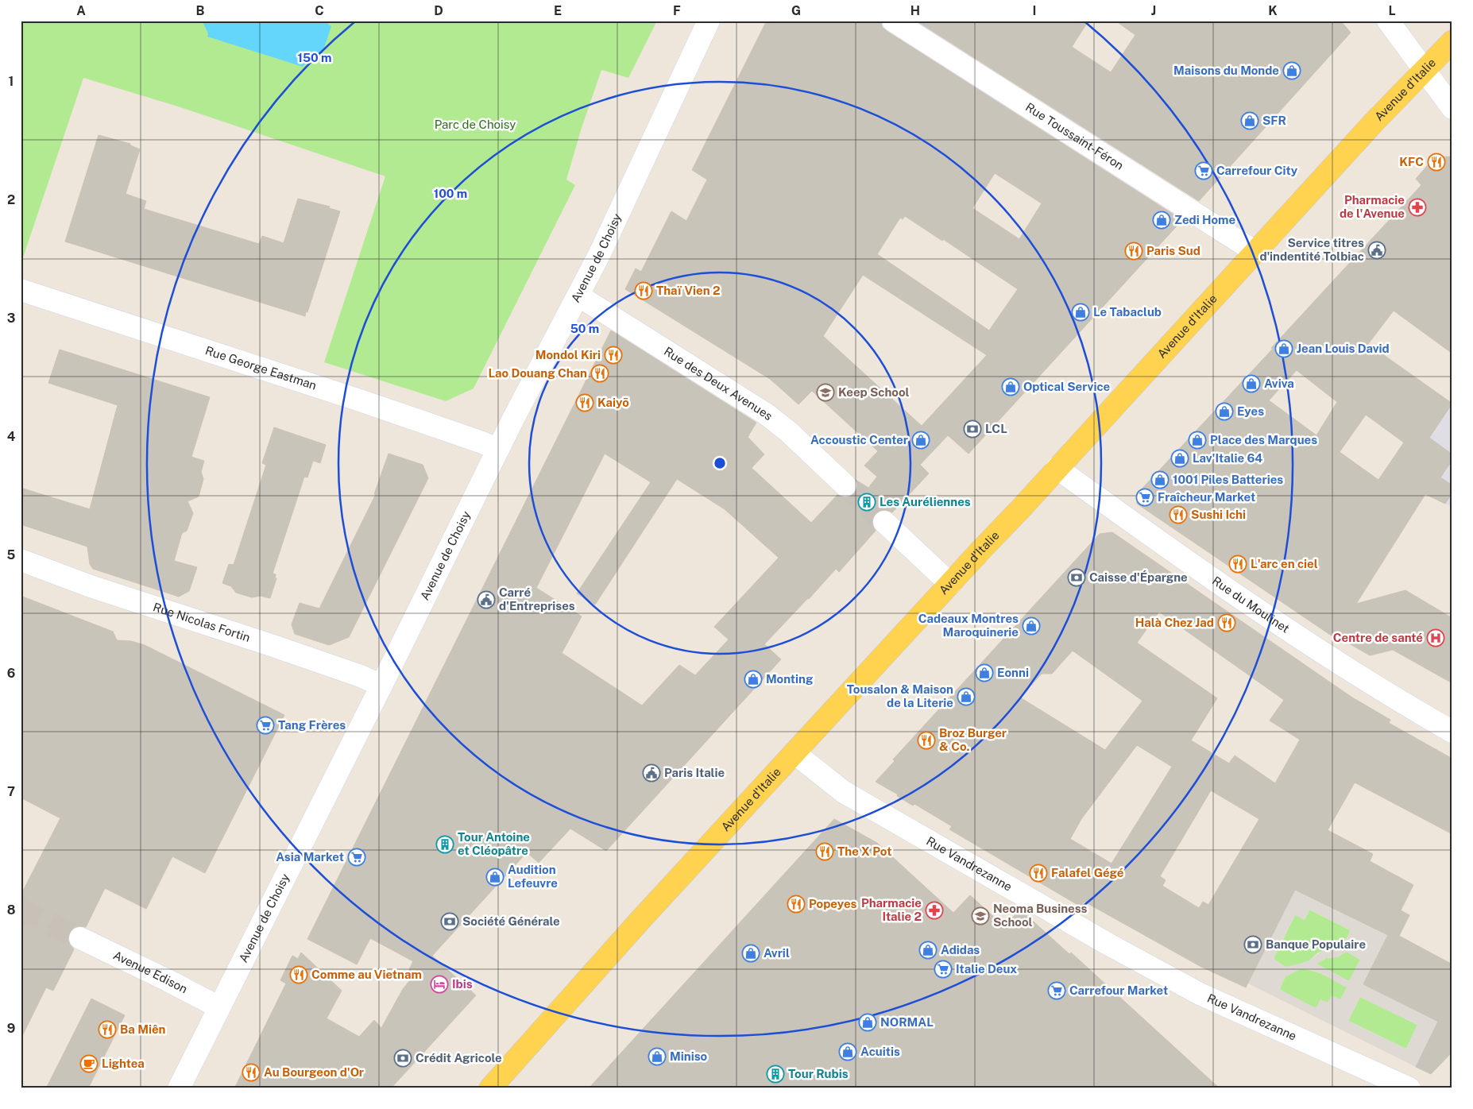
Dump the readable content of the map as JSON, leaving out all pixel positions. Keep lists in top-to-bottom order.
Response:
{
  "streets": {
    "main road": ["Avenue d'Italie"],
    "street": [
      "Rue Toussaint-Féron",
      "Avenue de Choisy",
      "Rue George Eastman",
      "Rue des Deux Avenues",
      "Rue du Moulinet",
      "Rue Nicolas Fortin",
      "Rue Vandrezanne",
      "Avenue Edison"
    ]
  },
  "crossings": [
    ["Avenue d'Italie", "Rue Toussaint-Féron"],
    ["Avenue d'Italie", "Rue du Moulinet"],
    ["Avenue d'Italie", "Rue Vandrezanne"],
    ["Avenue de Choisy", "Rue George Eastman"],
    ["Avenue de Choisy", "Rue des Deux Avenues"],
    ["Avenue de Choisy", "Rue Nicolas Fortin"],
    ["Avenue de Choisy", "Avenue Edison"]
  ],
  "parks": ["Parc de Choisy"],
  "places": {
    "shop": [
      "Maisons du Monde",
      "SFR",
      "Zedi Home",
      "Le Tabaclub",
      "Jean Louis David",
      "Aviva",
      "Optical Service",
      "Eyes",
      "Accoustic Center",
      "Place des Marques",
      "Lav'Italie 64",
      "1001 Piles Batteries",
      "Cadeaux Montres Maroquinerie",
      "Eonni",
      "Monting",
      "Tousalon & Maison de la Literie",
      "Audition Lefeuvre",
      "Adidas",
      "Avril",
      "NORMAL",
      "Acuitis",
      "Miniso"
    ],
    "restaurant": [
      "KFC",
      "Paris Sud",
      "Thaï Vien 2",
      "Mondol Kiri",
      "Lao Douang Chan",
      "Kaiyō",
      "Sushi Ichi",
      "L'arc en ciel",
      "Halà Chez Jad",
      "Broz Burger & Co.",
      "The X Pot",
      "Falafel Gégé",
      "Popeyes",
      "Comme au Vietnam",
      "Ba Miên",
      "Au Bourgeon d'Or"
    ],
    "supermarket": [
      "Carrefour City",
      "Fraîcheur Market",
      "Tang Frères",
      "Asia Market",
      "Italie Deux",
      "Carrefour Market"
    ],
    "pharmacy": ["Pharmacie de l'Avenue", "Pharmacie Italie 2"],
    "public building": ["Service titres d'indentité Tolbiac", "Carré d'Entreprises", "Paris Italie"],
    "school or university": ["Keep School", "Neoma Business School"],
    "bank": [
      "LCL",
      "Caisse d'Épargne",
      "Société Générale",
      "Banque Populaire",
      "Crédit Agricole"
    ],
    "building": ["Les Auréliennes", "Tour Antoine et Cléopâtre", "Tour Rubis"],
    "hospital": ["Centre de santé"],
    "hotel": ["Ibis"],
    "cafe": ["Lightea"]
  },
  "grid": {
    "columns": [
      "A",
      "B",
      "C",
      "D",
      "E",
      "F",
      "G",
      "H",
      "I",
      "J",
      "K",
      "L"
    ],
    "rows": [
      "1",
      "2",
      "3",
      "4",
      "5",
      "6",
      "7",
      "8",
      "9"
    ]
  },
  "rings": ["150 m", "100 m", "50 m"]
}
